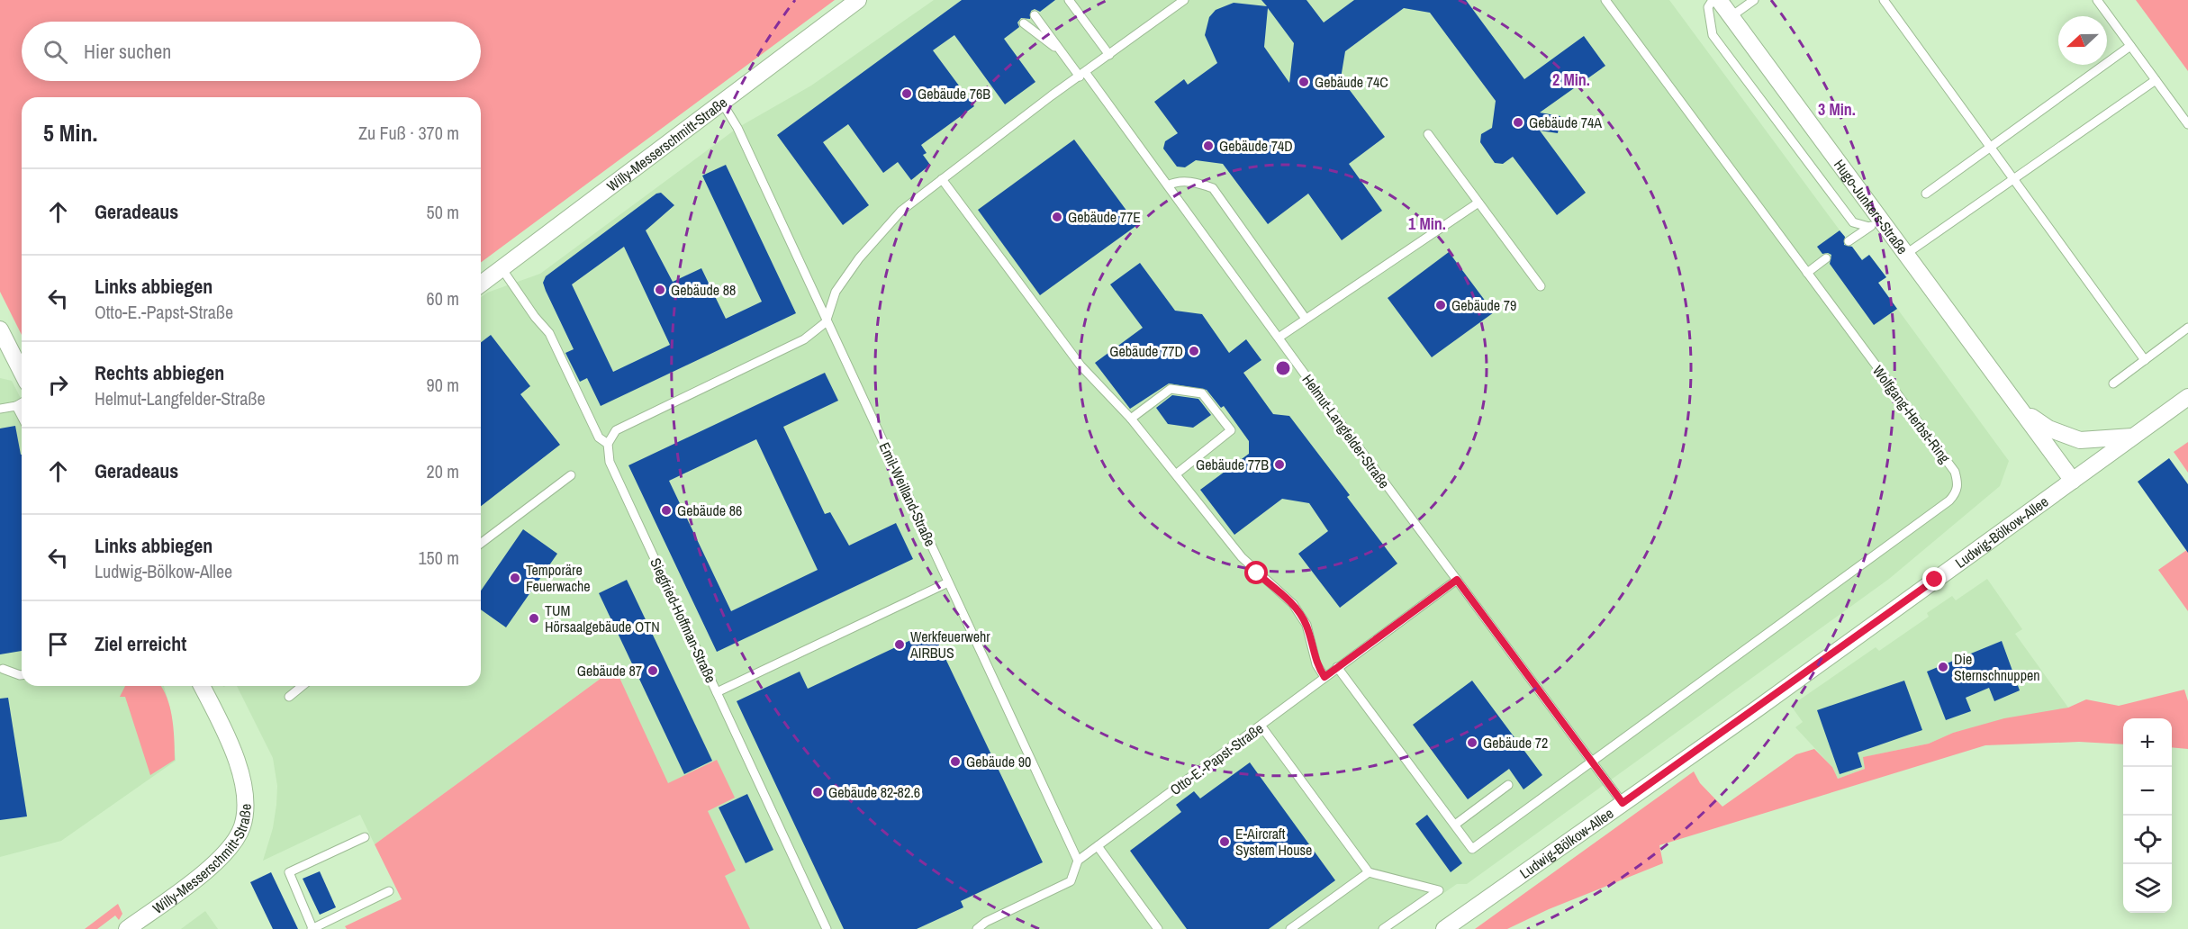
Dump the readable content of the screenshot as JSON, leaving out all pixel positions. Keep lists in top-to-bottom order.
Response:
{
  "streets": {
    "street": ["Willy-Messerschmitt-Straße", "Hugo-Junkers-Straße", "Ludwig-Bölkow-Allee"],
    "lane": [
      "Wolfgang-Herbst-Ring",
      "Helmut-Langfelder-Straße",
      "Emil-Weilland-Straße",
      "Siegfried-Hoffman-Straße",
      "Otto-E.-Papst-Straße"
    ]
  },
  "crossings": [
    ["Willy-Messerschmitt-Straße", "Emil-Weilland-Straße"],
    ["Willy-Messerschmitt-Straße", "Siegfried-Hoffman-Straße"],
    ["Hugo-Junkers-Straße", "Ludwig-Bölkow-Allee"],
    ["Wolfgang-Herbst-Ring", "Helmut-Langfelder-Straße"],
    ["Helmut-Langfelder-Straße", "Ludwig-Bölkow-Allee"],
    ["Helmut-Langfelder-Straße", "Otto-E.-Papst-Straße"],
    ["Emil-Weilland-Straße", "Otto-E.-Papst-Straße"]
  ],
  "places": [
    "Gebäude 74C",
    "Gebäude 76B",
    "Gebäude 74A",
    "Gebäude 74D",
    "Gebäude 77E",
    "Gebäude 88",
    "Gebäude 79",
    "Gebäude 77D",
    "Gebäude 77B",
    "Gebäude 86",
    "Temporäre Feuerwache",
    "TUM Hörsaalgebäude OTN",
    "Werkfeuerwehr AIRBUS",
    "Die Sternschnuppen",
    "Gebäude 87",
    "Gebäude 72",
    "Gebäude 90",
    "Gebäude 82-82.6",
    "E-Aircraft System House"
  ],
  "north": "left",
  "page": {
    "search": "Hier suchen",
    "heading": ["5 Min.", "Zu Fuß · 370 m"],
    "list": [
      ["Geradeaus", "50 m"],
      ["Links abbiegen", "Otto-E.-Papst-Straße", "60 m"],
      ["Rechts abbiegen", "Helmut-Langfelder-Straße", "90 m"],
      ["Geradeaus", "20 m"],
      ["Links abbiegen", "Ludwig-Bölkow-Allee", "150 m"],
      "Ziel erreicht"
    ],
    "map_buttons": ["+", "−"]
  },
  "rings": ["2 Min.", "3 Min.", "1 Min."]
}
